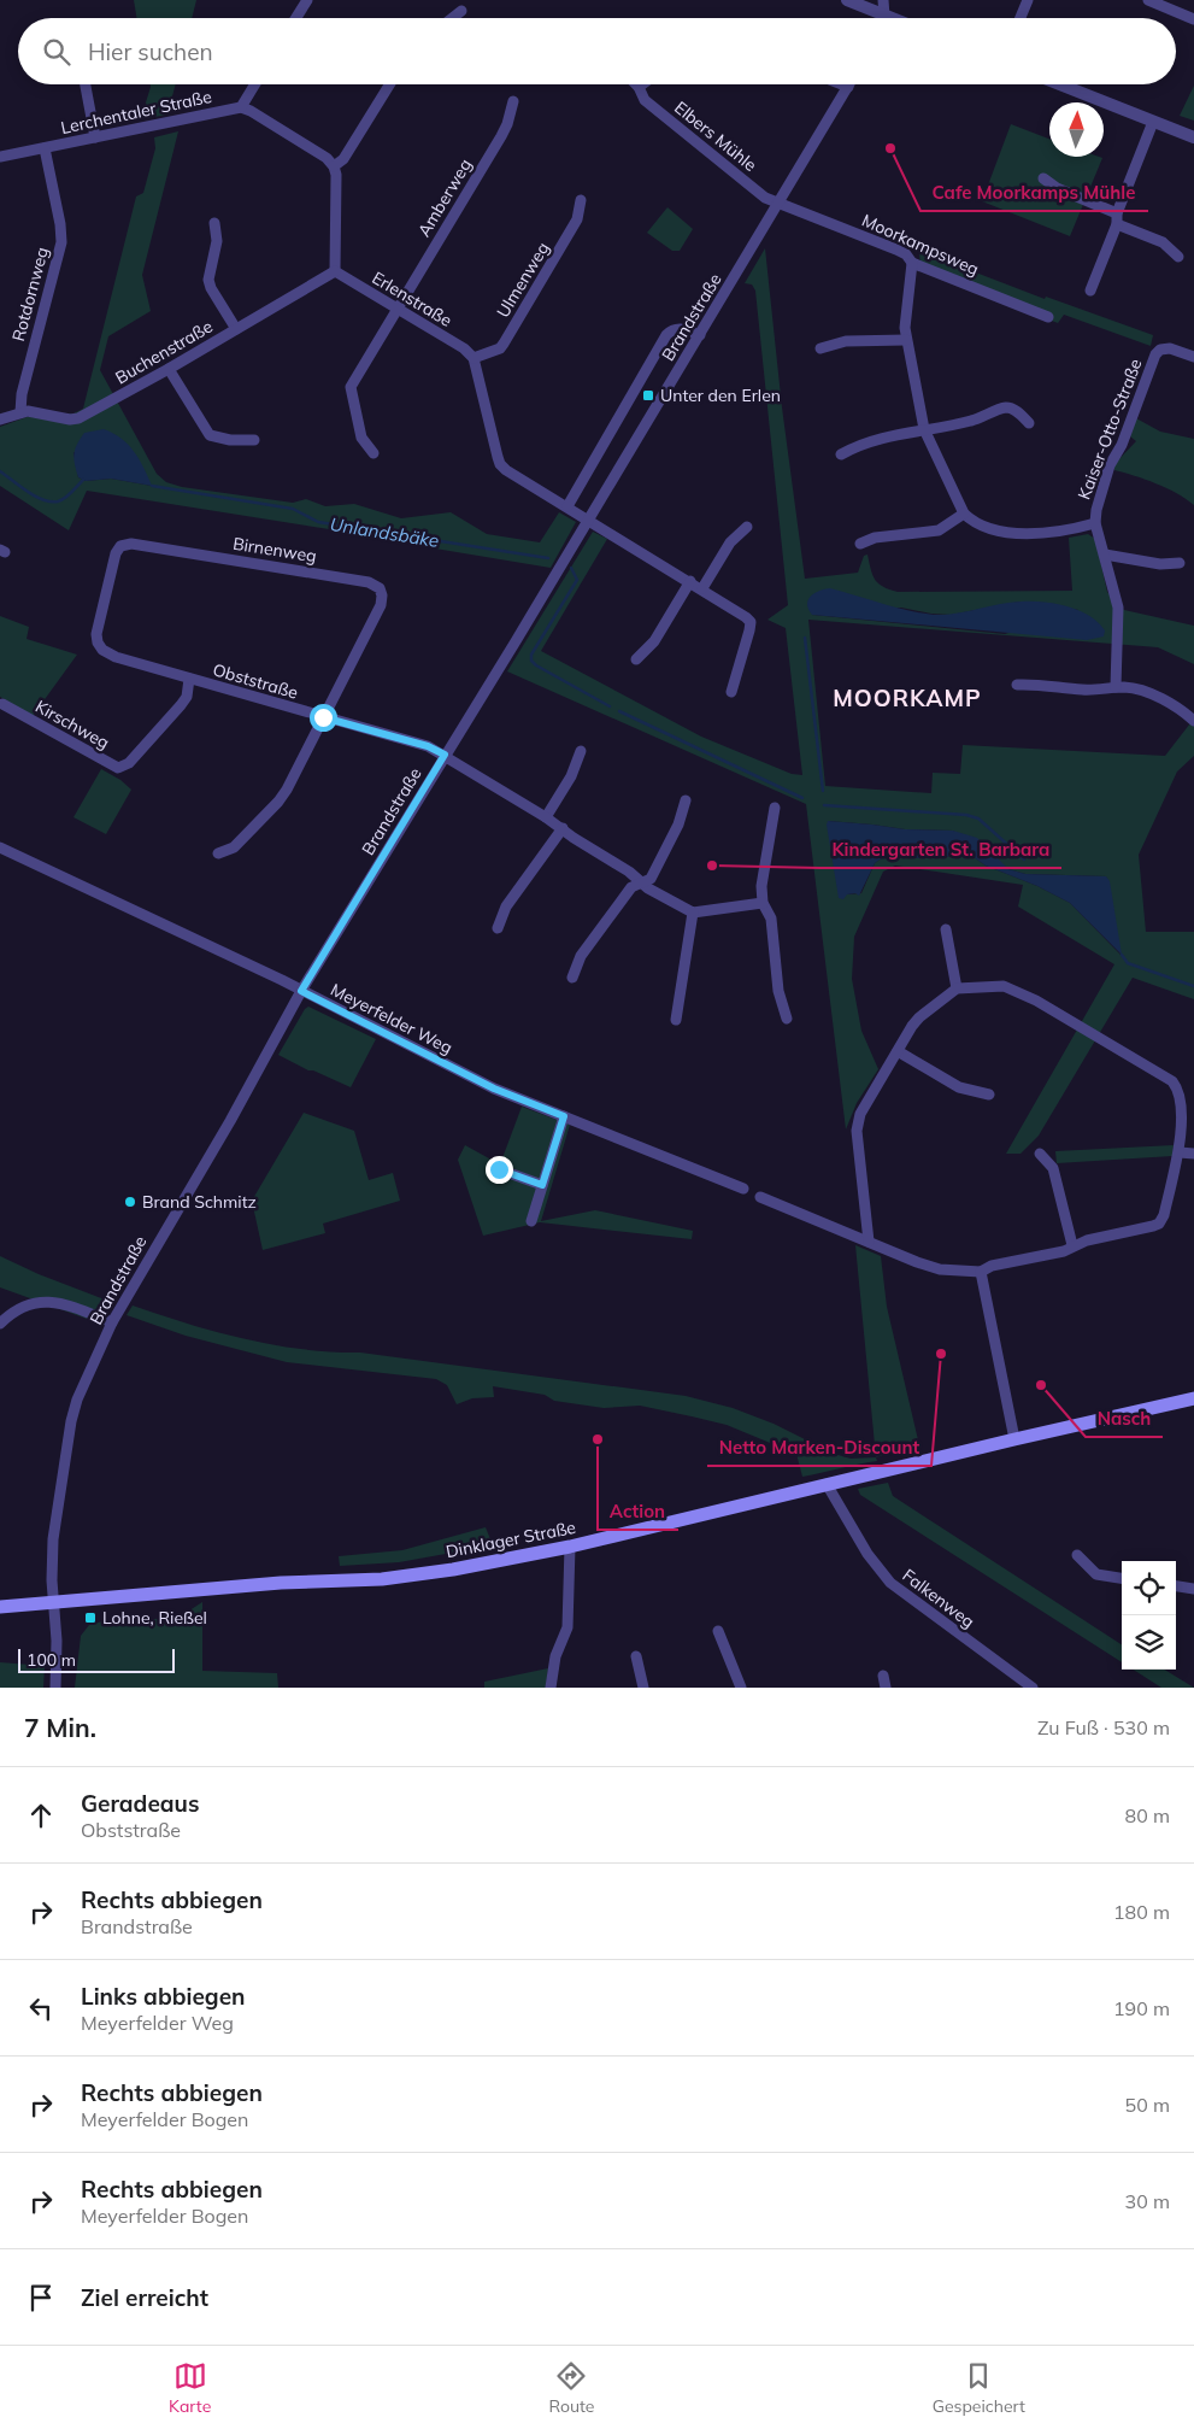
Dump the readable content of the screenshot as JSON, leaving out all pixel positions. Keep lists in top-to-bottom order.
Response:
{
  "streets": {
    "main road": ["Dinklager Straße"],
    "street": [
      "Lerchentaler Straße",
      "Elbers Mühle",
      "Amberweg",
      "Moorkampsweg",
      "Ulmenweg",
      "Rotdornweg",
      "Erlenstraße",
      "Brandstraße",
      "Buchenstraße",
      "Kaiser-Otto-Straße",
      "Birnenweg",
      "Obststraße",
      "Kirschweg",
      "Meyerfelder Weg",
      "Falkenweg"
    ]
  },
  "crossings": [
    ["Lerchentaler Straße", "Rotdornweg"],
    ["Elbers Mühle", "Moorkampsweg"],
    ["Elbers Mühle", "Brandstraße"],
    ["Amberweg", "Erlenstraße"],
    ["Moorkampsweg", "Brandstraße"],
    ["Ulmenweg", "Erlenstraße"],
    ["Rotdornweg", "Buchenstraße"],
    ["Erlenstraße", "Buchenstraße"],
    ["Brandstraße", "Obststraße"],
    ["Brandstraße", "Meyerfelder Weg"],
    ["Brandstraße", "Dinklager Straße"],
    ["Birnenweg", "Obststraße"],
    ["Obststraße", "Kirschweg"],
    ["Dinklager Straße", "Falkenweg"]
  ],
  "districts": ["MOORKAMP"],
  "water": ["Unlandsbäke"],
  "places": {
    "other": [
      "Cafe Moorkamps Mühle",
      "Kindergarten St. Barbara",
      "Brand Schmitz",
      "Netto Marken-Discount",
      "Nasch",
      "Action"
    ],
    "transit": ["Unter den Erlen", "Lohne, Rießel"]
  },
  "scale_bar": "100 m",
  "north": "top",
  "page": {
    "search": "Hier suchen",
    "scale": "100 m",
    "heading": ["7 Min.", "Zu Fuß · 530 m"],
    "list": [
      ["Geradeaus", "Obststraße", "80 m"],
      ["Rechts abbiegen", "Brandstraße", "180 m"],
      ["Links abbiegen", "Meyerfelder Weg", "190 m"],
      ["Rechts abbiegen", "Meyerfelder Bogen", "50 m"],
      ["Rechts abbiegen", "Meyerfelder Bogen", "30 m"],
      "Ziel erreicht"
    ],
    "nav": ["Karte", "Route", "Gespeichert"]
  }
}
